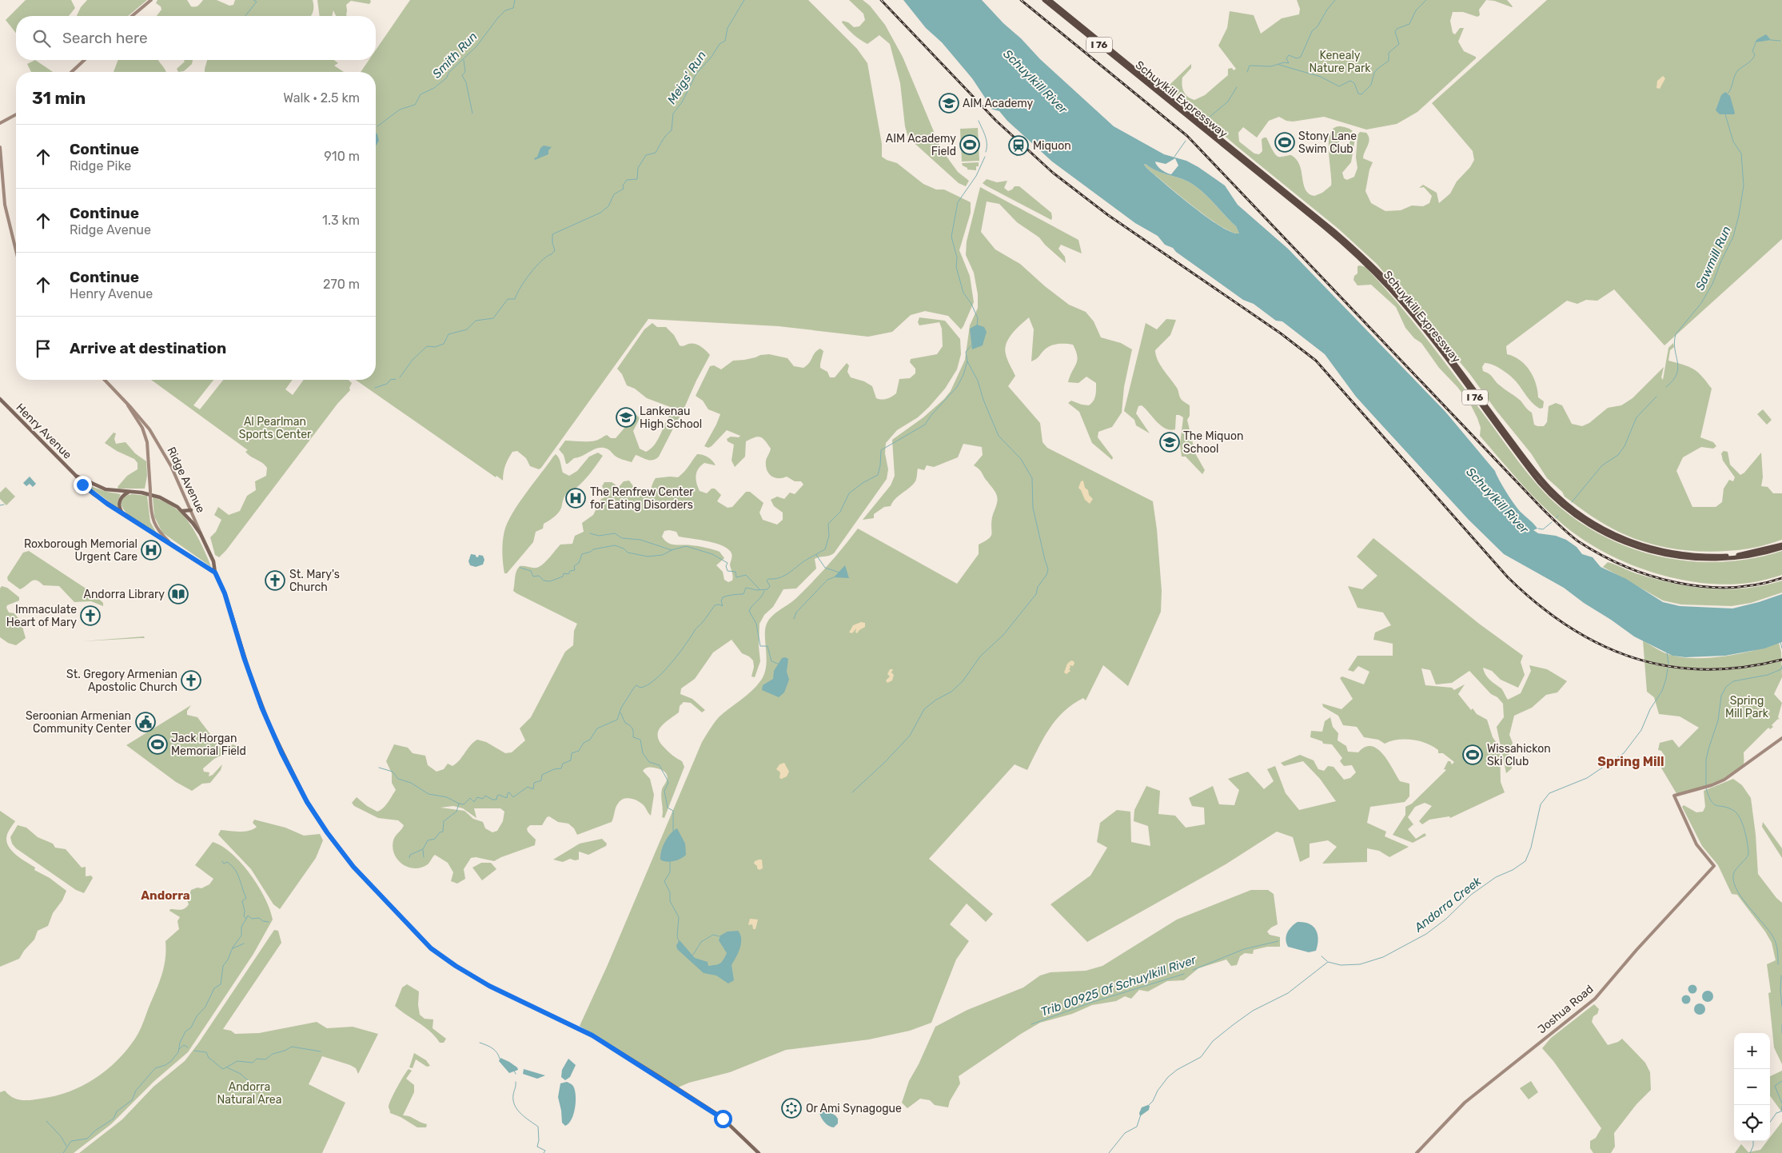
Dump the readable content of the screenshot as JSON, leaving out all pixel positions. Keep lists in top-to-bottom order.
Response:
{
  "streets": {
    "highway": ["I 76", "Schuylkill Expressway"],
    "main road": ["Henry Avenue", "Ridge Avenue", "Joshua Road"]
  },
  "crossings": [
    ["Henry Avenue", "Ridge Avenue"]
  ],
  "districts": ["Spring Mill", "Andorra"],
  "water": [
    "Smith Run",
    "Meigs' Run",
    "Schuylkill River",
    "Sawmill Run",
    "Andorra Creek",
    "Trib 00925 Of Schuylkill River"
  ],
  "parks": [
    "Kenealy Nature Park",
    "Al Pearlman Sports Center",
    "Spring Mill Park",
    "Andorra Natural Area"
  ],
  "places": {
    "school or university": ["AIM Academy", "Lankenau High School", "The Miquon School"],
    "sports": [
      "Stony Lane Swim Club",
      "AIM Academy Field",
      "Jack Horgan Memorial Field",
      "Wissahickon Ski Club"
    ],
    "station": ["Miquon"],
    "hospital": ["The Renfrew Center for Eating Disorders", "Roxborough Memorial Urgent Care"],
    "church": ["St. Mary's Church", "Immaculate Heart of Mary", "St. Gregory Armenian Apostolic Church"],
    "library": ["Andorra Library"],
    "public building": ["Seroonian Armenian Community Center"],
    "synagogue": ["Or Ami Synagogue"]
  },
  "page": {
    "search": "Search here",
    "heading": ["31 min", "Walk · 2.5 km"],
    "list": [
      ["Continue", "Ridge Pike", "910 m"],
      ["Continue", "Ridge Avenue", "1.3 km"],
      ["Continue", "Henry Avenue", "270 m"],
      "Arrive at destination"
    ],
    "map_buttons": ["+", "−"]
  }
}
